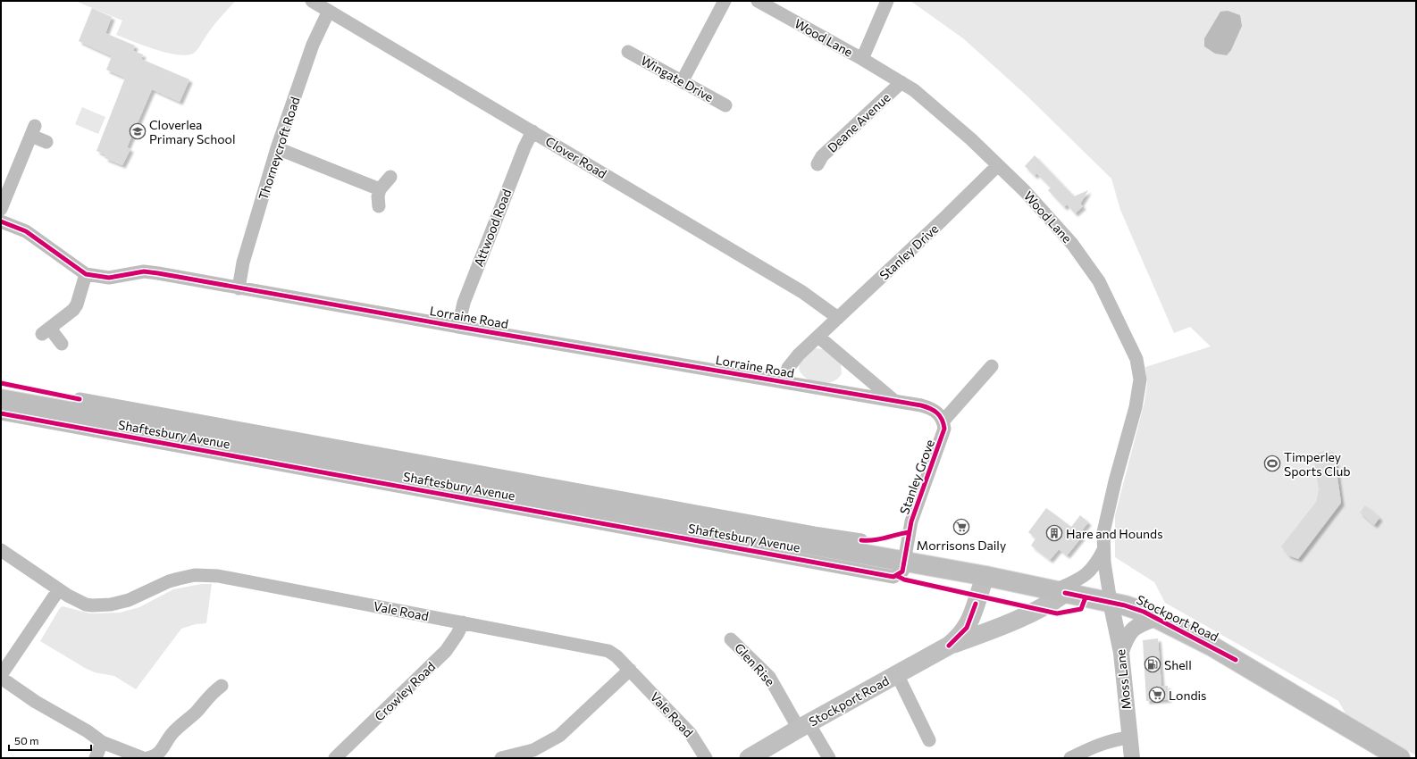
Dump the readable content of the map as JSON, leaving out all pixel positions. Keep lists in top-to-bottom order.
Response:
{
  "streets": {
    "highway": ["Shaftesbury Avenue", "Stockport Road"],
    "street": [
      "Wood Lane",
      "Wingate Drive",
      "Deane Avenue",
      "Thorneycroft Road",
      "Clover Road",
      "Attwood Road",
      "Stanley Drive",
      "Lorraine Road",
      "Stanley Grove",
      "Vale Road",
      "Glen Rise",
      "Moss Lane",
      "Crowley Road"
    ]
  },
  "crossings": [
    ["Wood Lane", "Deane Avenue"],
    ["Wood Lane", "Stanley Drive"],
    ["Wood Lane", "Stockport Road"],
    ["Wood Lane", "Moss Lane"],
    ["Thorneycroft Road", "Clover Road"],
    ["Thorneycroft Road", "Lorraine Road"],
    ["Clover Road", "Attwood Road"],
    ["Clover Road", "Stanley Drive"],
    ["Attwood Road", "Lorraine Road"],
    ["Stanley Drive", "Lorraine Road"],
    ["Lorraine Road", "Stanley Grove"],
    ["Shaftesbury Avenue", "Stanley Grove"],
    ["Shaftesbury Avenue", "Stockport Road"],
    ["Vale Road", "Crowley Road"],
    ["Stockport Road", "Glen Rise"],
    ["Stockport Road", "Moss Lane"]
  ],
  "places": {
    "school or university": ["Cloverlea Primary School"],
    "sports": ["Timperley Sports Club"],
    "supermarket": ["Morrisons Daily", "Londis"],
    "building": ["Hare and Hounds"],
    "fuel station": ["Shell"]
  },
  "scale_bar": "50 m"
}
